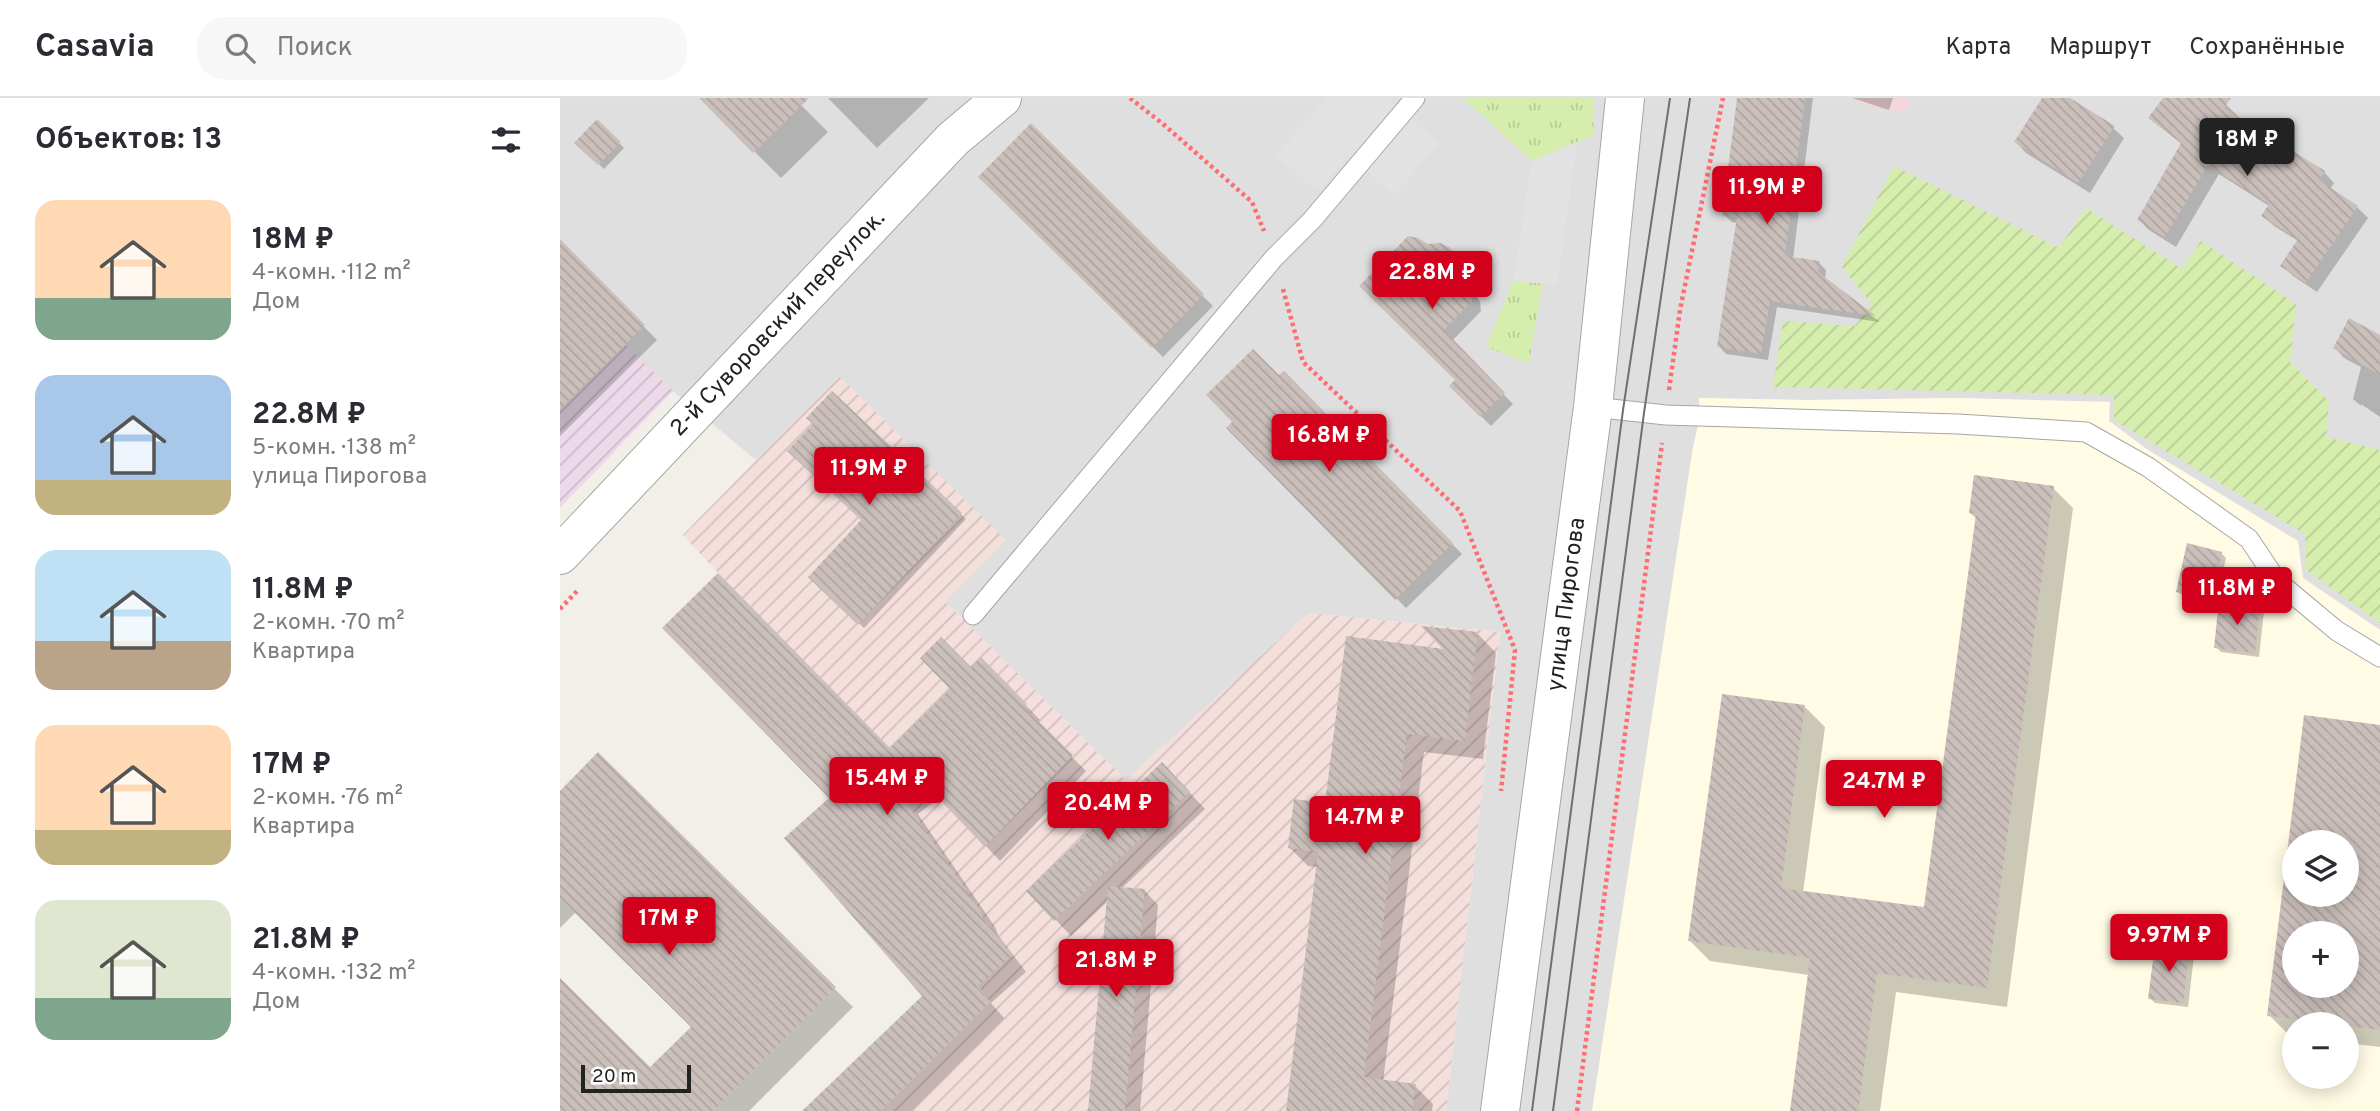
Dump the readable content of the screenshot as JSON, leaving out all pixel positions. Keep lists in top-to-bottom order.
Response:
{
  "streets": {
    "street": ["2-й Суворовский переулок.", "улица Пирогова"]
  },
  "scale_bar": "20 m",
  "page": {
    "header": "Casavia",
    "search": "Поиск",
    "nav": ["Карта", "Маршрут", "Сохранённые"],
    "heading": "Объектов: 13",
    "price": [
      "18M ₽",
      "11.9M ₽",
      "22.8M ₽",
      "16.8M ₽",
      "11.9M ₽",
      "11.8M ₽",
      "15.4M ₽",
      "24.7M ₽",
      "20.4M ₽",
      "14.7M ₽",
      "17M ₽",
      "9.97M ₽",
      "21.8M ₽"
    ],
    "list": [
      {
        "name": "18M ₽",
        "note": "4-комн. · 112 m² · Дом"
      },
      {
        "name": "22.8M ₽",
        "note": "5-комн. · 138 m² · улица Пирогова"
      },
      {
        "name": "11.8M ₽",
        "note": "2-комн. · 70 m² · Квартира"
      },
      {
        "name": "17M ₽",
        "note": "2-комн. · 76 m² · Квартира"
      },
      {
        "name": "21.8M ₽",
        "note": "4-комн. · 132 m² · Дом"
      }
    ],
    "map_buttons": ["+", "−"],
    "scale": "20 m"
  }
}
